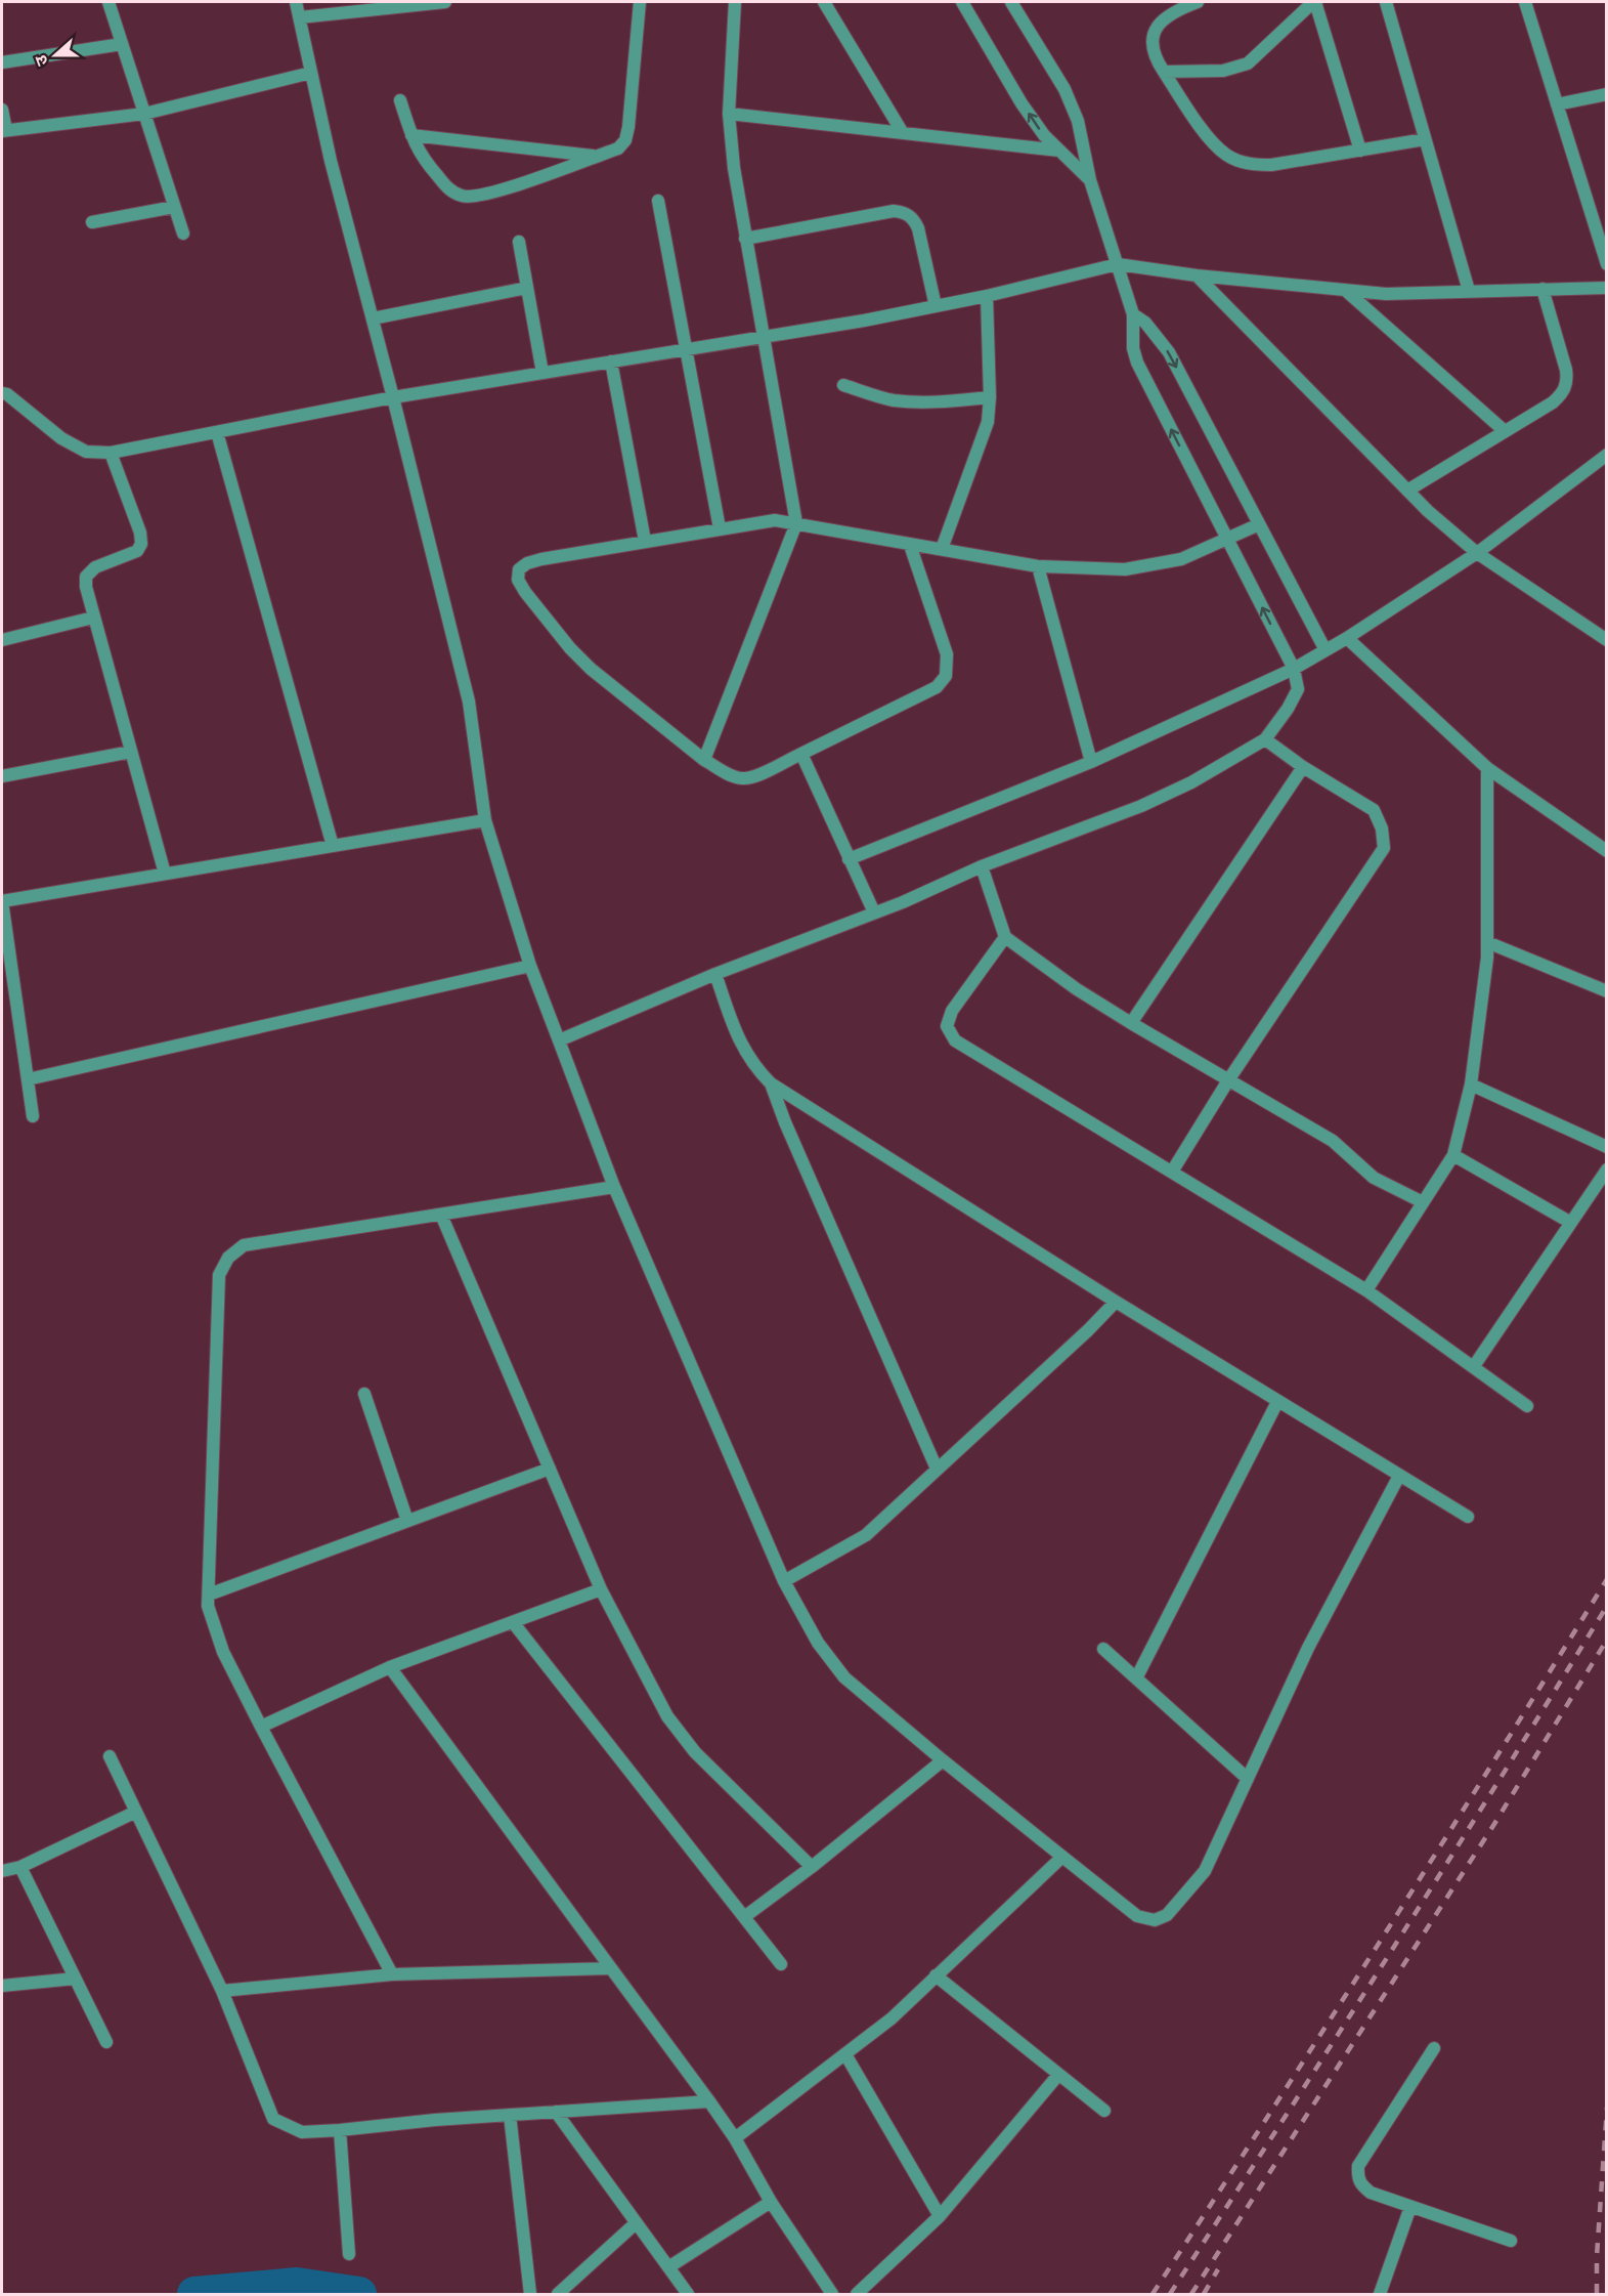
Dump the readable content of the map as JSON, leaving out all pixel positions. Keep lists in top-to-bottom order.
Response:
{
  "north": "left"
}
